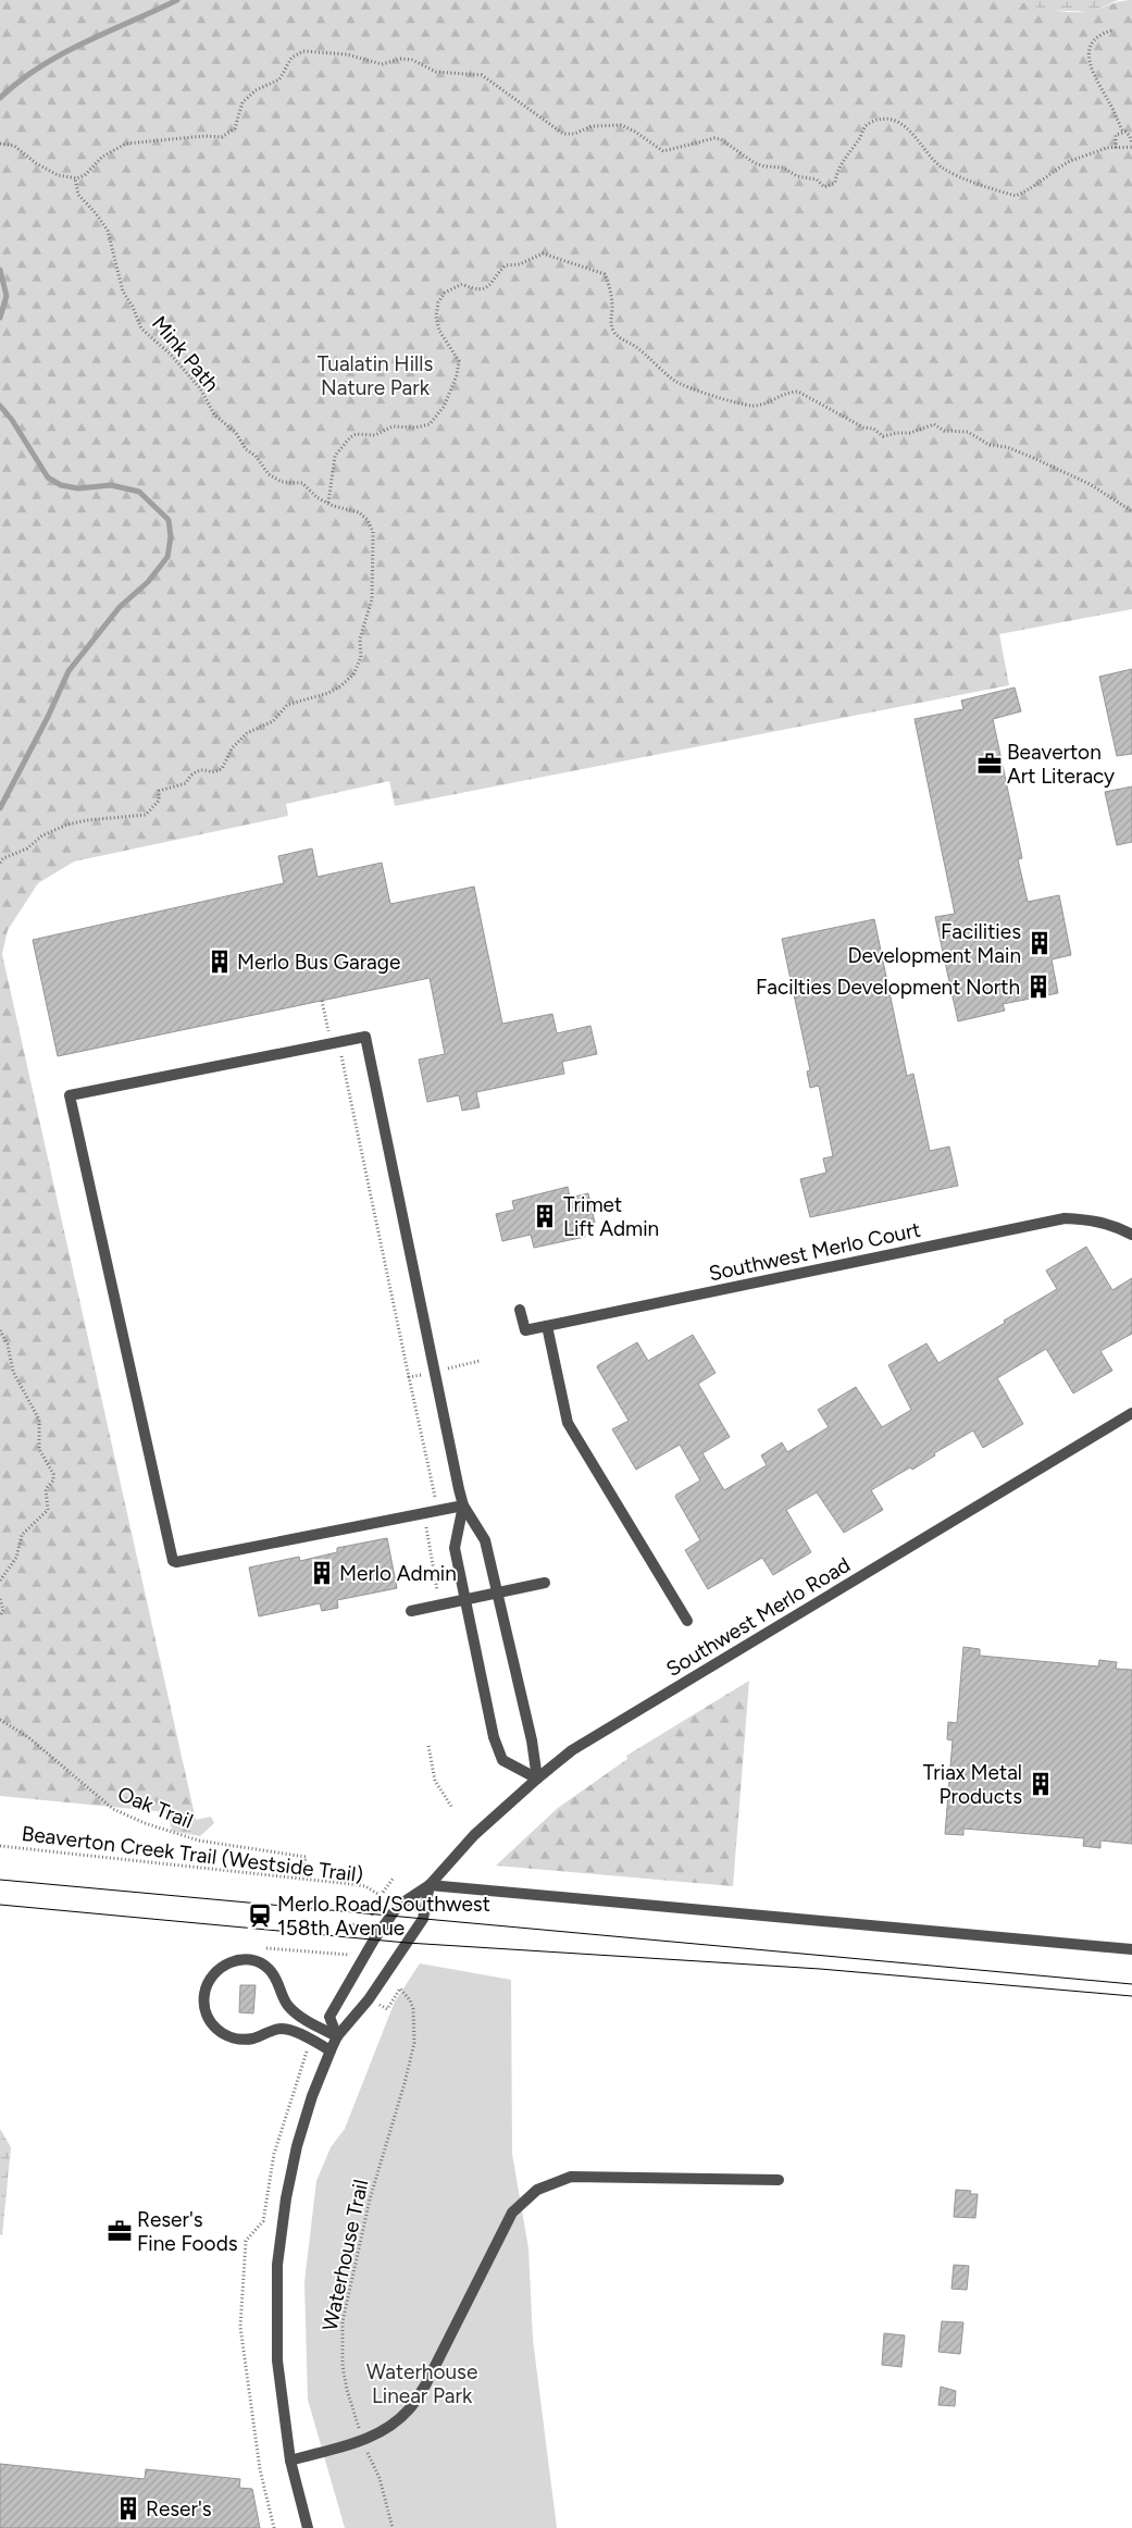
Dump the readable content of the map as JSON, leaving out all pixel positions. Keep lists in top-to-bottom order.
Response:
{
  "streets": {
    "street": ["Southwest Merlo Court", "Southwest Merlo Road"],
    "path": [
      "Mink Path",
      "Oak Trail",
      "Beaverton Creek Trail (Westside Trail)",
      "Waterhouse Trail"
    ]
  },
  "crossings": [
    ["Oak Trail", "Beaverton Creek Trail (Westside Trail)"]
  ],
  "parks": ["Tualatin Hills Nature Park", "Waterhouse Linear Park"],
  "places": {
    "office": ["Beaverton Art Literacy", "Reser's Fine Foods"],
    "building": [
      "Facilities Development Main",
      "Merlo Bus Garage",
      "Facilties Development North",
      "Trimet Lift Admin",
      "Merlo Admin",
      "Triax Metal Products",
      "Reser's"
    ],
    "station": ["Merlo Road/Southwest 158th Avenue"]
  }
}
